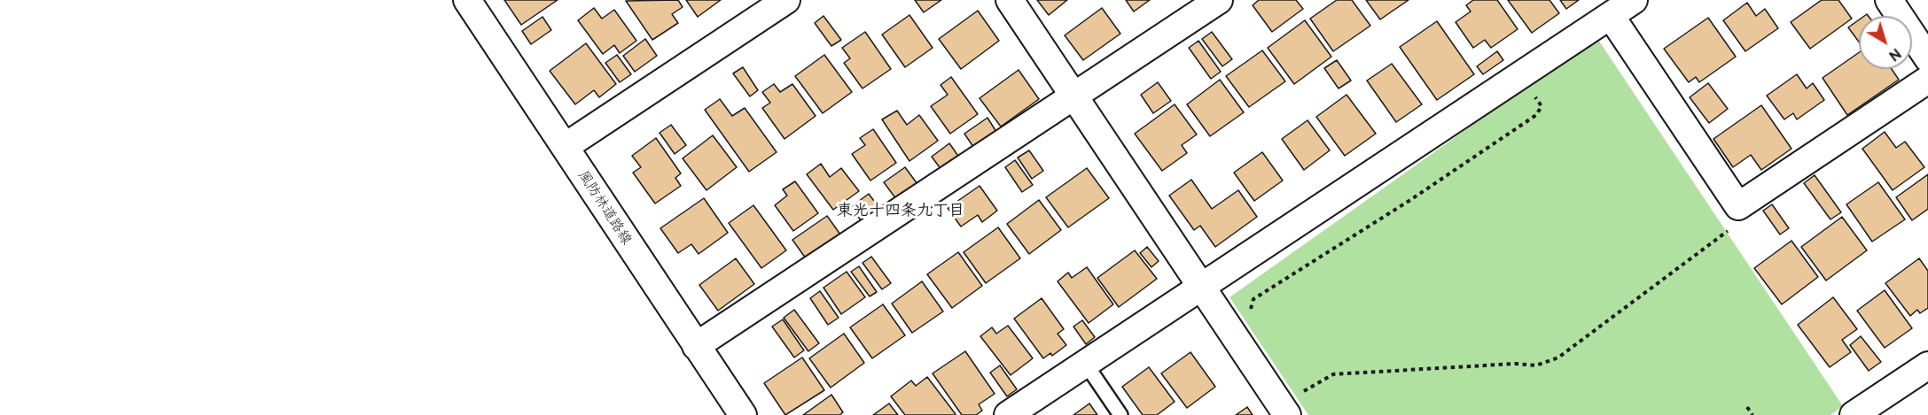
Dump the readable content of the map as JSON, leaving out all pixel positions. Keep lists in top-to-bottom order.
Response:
{
  "streets": {
    "street": ["風防林道路線"]
  },
  "districts": ["東光十四条九丁目"],
  "north": "bottom right"
}
